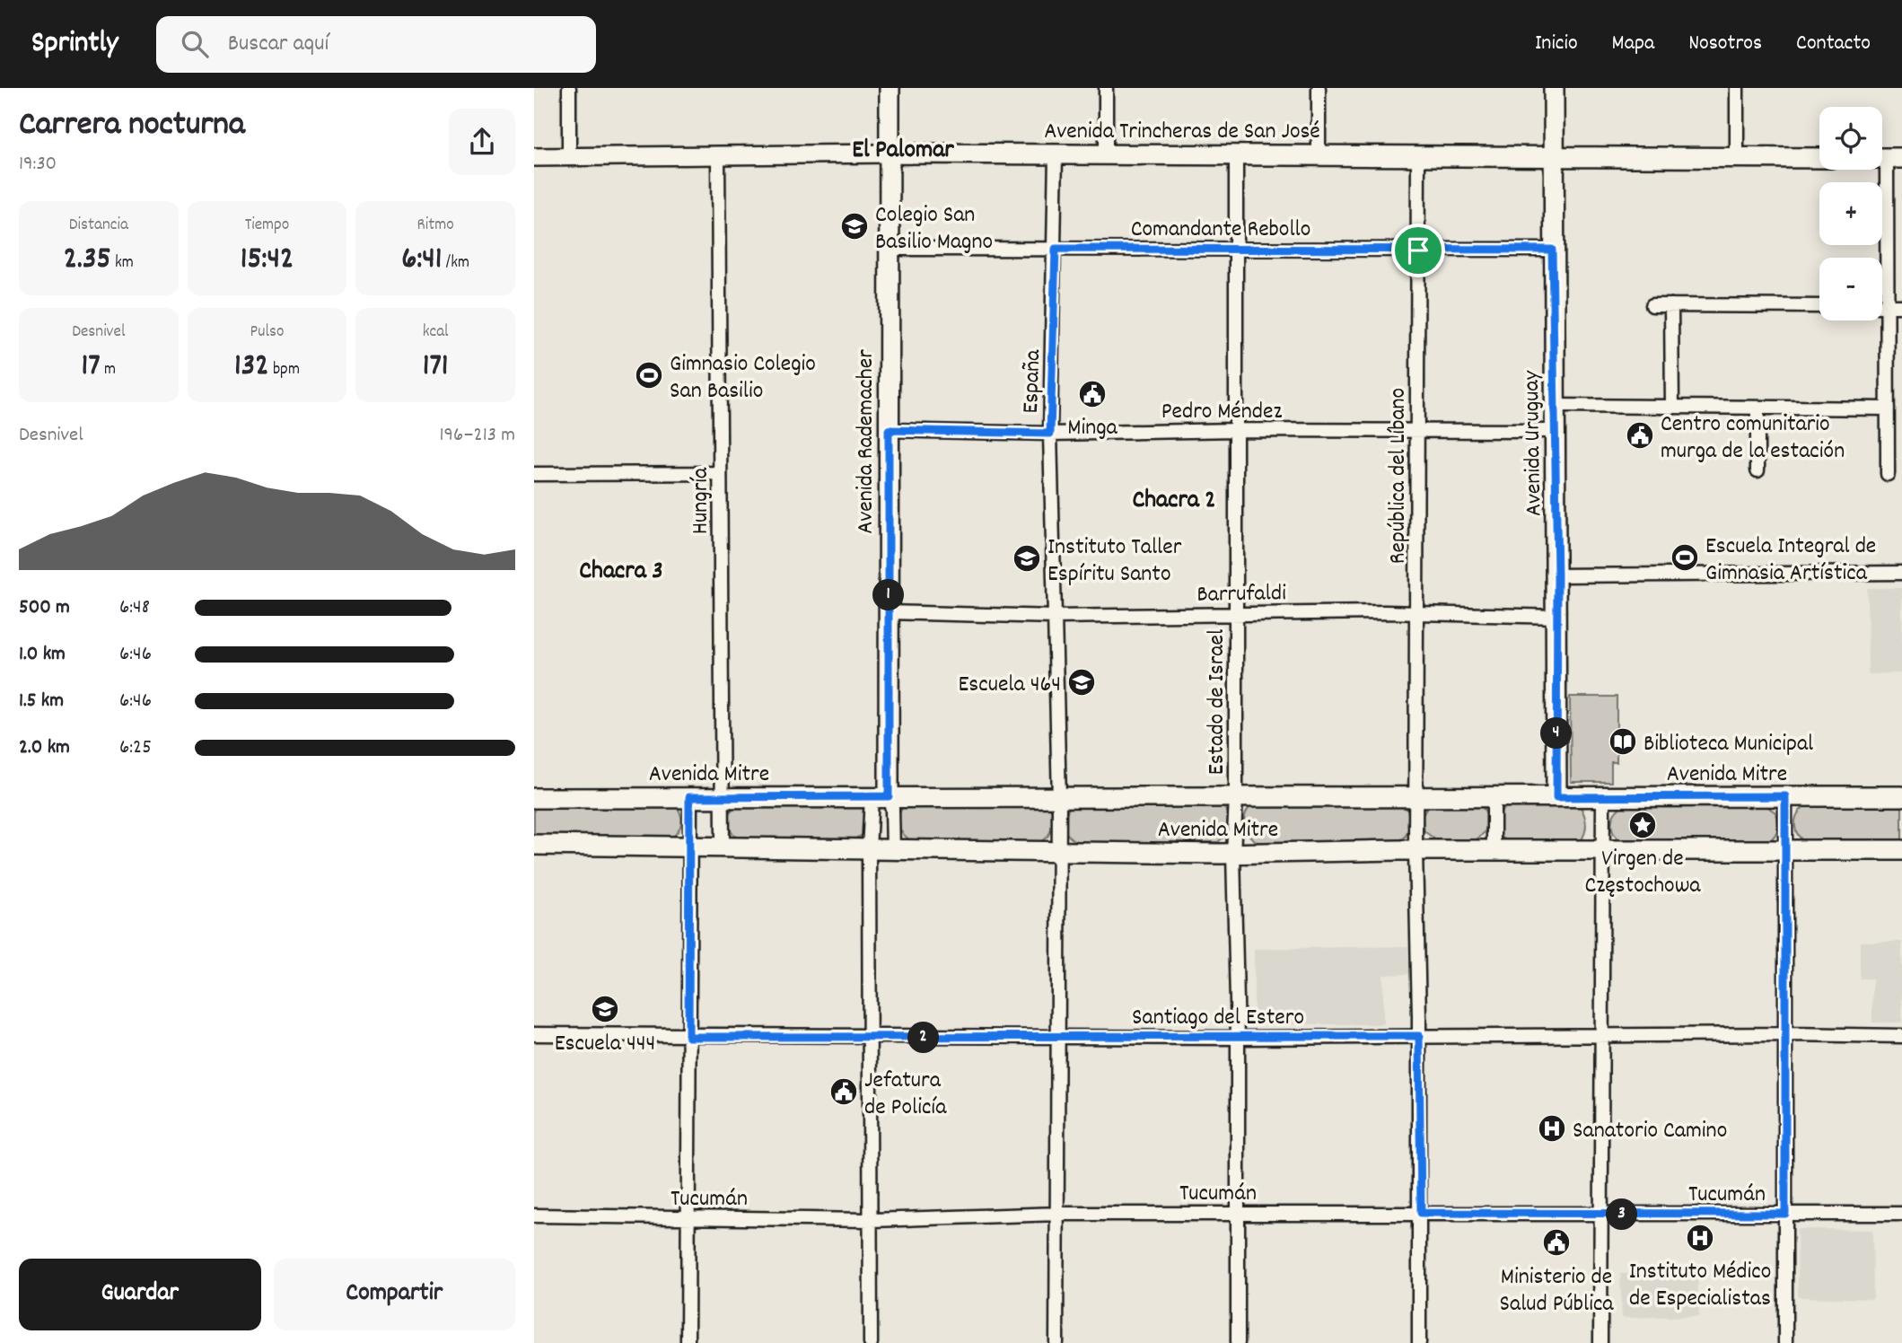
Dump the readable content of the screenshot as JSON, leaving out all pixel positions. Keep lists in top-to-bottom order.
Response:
{
  "streets": {
    "main road": [
      "Avenida Trincheras de San José",
      "Avenida Rademacher",
      "Avenida Uruguay",
      "Avenida Mitre"
    ],
    "street": [
      "Comandante Rebollo",
      "España",
      "Pedro Méndez",
      "República del Líbano",
      "Hungría",
      "Barrufaldi",
      "Estado de Israel",
      "Santiago del Estero",
      "Tucumán"
    ]
  },
  "crossings": [
    ["Avenida Trincheras de San José", "España"],
    ["Avenida Trincheras de San José", "Avenida Rademacher"],
    ["Avenida Trincheras de San José", "Avenida Uruguay"],
    ["Avenida Trincheras de San José", "República del Líbano"],
    ["Avenida Trincheras de San José", "Hungría"],
    ["Avenida Trincheras de San José", "Estado de Israel"],
    ["Comandante Rebollo", "España"],
    ["Comandante Rebollo", "Avenida Rademacher"],
    ["Comandante Rebollo", "Avenida Uruguay"],
    ["Comandante Rebollo", "República del Líbano"],
    ["Comandante Rebollo", "Estado de Israel"],
    ["España", "Pedro Méndez"],
    ["España", "Barrufaldi"],
    ["España", "Avenida Mitre"],
    ["España", "Santiago del Estero"],
    ["España", "Tucumán"],
    ["Pedro Méndez", "Avenida Rademacher"],
    ["Pedro Méndez", "Avenida Uruguay"],
    ["Pedro Méndez", "República del Líbano"],
    ["Pedro Méndez", "Estado de Israel"],
    ["Avenida Rademacher", "Barrufaldi"],
    ["Avenida Rademacher", "Avenida Mitre"],
    ["Avenida Uruguay", "Barrufaldi"],
    ["Avenida Uruguay", "Avenida Mitre"],
    ["República del Líbano", "Barrufaldi"],
    ["República del Líbano", "Avenida Mitre"],
    ["República del Líbano", "Santiago del Estero"],
    ["República del Líbano", "Tucumán"],
    ["Hungría", "Avenida Mitre"],
    ["Barrufaldi", "Estado de Israel"],
    ["Estado de Israel", "Avenida Mitre"],
    ["Estado de Israel", "Santiago del Estero"],
    ["Estado de Israel", "Tucumán"]
  ],
  "districts": ["El Palomar", "Chacra 2", "Chacra 3"],
  "places": {
    "school or university": [
      "Colegio San Basilio Magno",
      "Instituto Taller Espíritu Santo",
      "Escuela 464",
      "Escuela 444"
    ],
    "sports": ["Gimnasio Colegio San Basilio", "Escuela Integral de Gimnasia Artística"],
    "public building": [
      "Minga",
      "Centro comunitario murga de la estación",
      "Jefatura de Policía",
      "Ministerio de Salud Pública"
    ],
    "library": ["Biblioteca Municipal"],
    "place": ["Virgen de Częstochowa"],
    "hospital": ["Sanatorio Camino", "Instituto Médico de Especialistas"]
  },
  "page": {
    "header": "Sprintly",
    "search": "Buscar aquí",
    "nav": [
      "Inicio",
      "Mapa",
      "Nosotros",
      "Contacto"
    ],
    "heading": ["Carrera nocturna", "19:30"],
    "map_buttons": ["+", "−"],
    "stats": [
      ["Distancia", "2.35 km"],
      ["Tiempo", "15:42"],
      ["Ritmo", "6:41 /km"],
      ["Desnivel", "17 m"],
      ["Pulso", "132 bpm"],
      ["kcal", "171"]
    ],
    "chart": ["Desnivel", "196–213 m"],
    "pins": [
      "1",
      "4",
      "2",
      "3"
    ],
    "list": [
      {
        "name": "500 m",
        "note": "6:48"
      },
      {
        "name": "1.0 km",
        "note": "6:46"
      },
      {
        "name": "1.5 km",
        "note": "6:46"
      },
      {
        "name": "2.0 km",
        "note": "6:25"
      }
    ],
    "buttons": ["Guardar", "Compartir"]
  }
}
